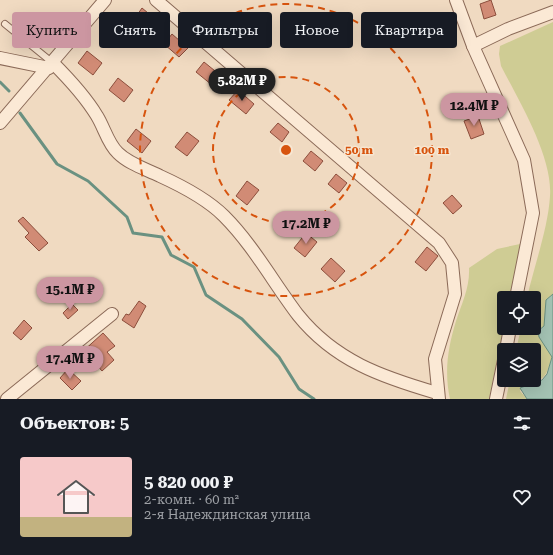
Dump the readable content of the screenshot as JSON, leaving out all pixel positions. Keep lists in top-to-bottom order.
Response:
{
  "page": {
    "chip": [
      "Купить",
      "Снять",
      "Фильтры",
      "Новое",
      "Квартира"
    ],
    "price": [
      "5.82M ₽",
      "12.4M ₽",
      "17.2M ₽",
      "15.1M ₽",
      "17.4M ₽"
    ],
    "heading": "Объектов: 5",
    "list": [
      {
        "name": "5 820 000 ₽",
        "note": "2-комн. · 60 m² · 2-я Надеждинская улица"
      }
    ]
  },
  "rings": ["50 m", "100 m"]
}
